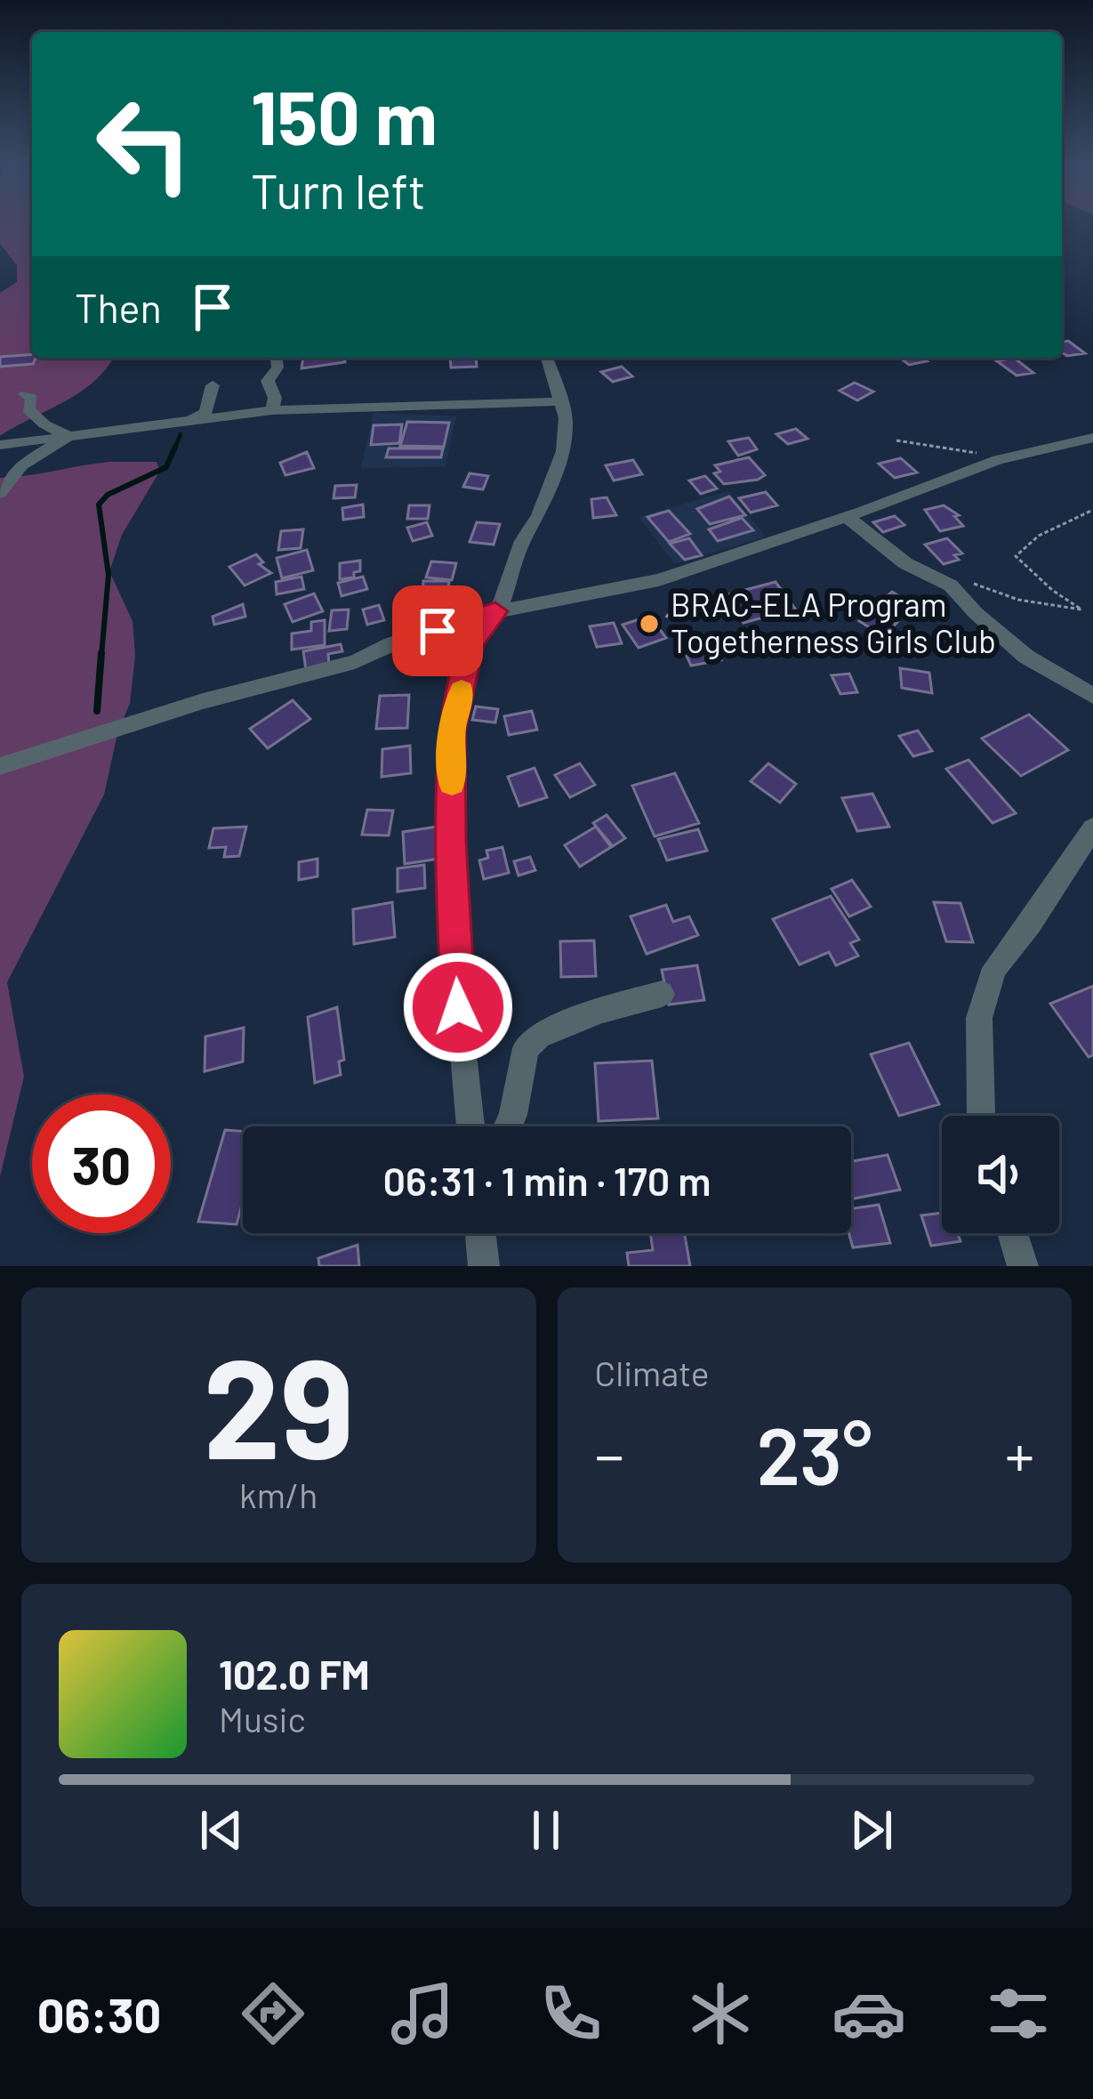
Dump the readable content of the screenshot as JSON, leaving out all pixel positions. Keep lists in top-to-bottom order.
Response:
{
  "places": ["BRAC-ELA Program Togetherness Girls Club"],
  "page": {
    "turn": ["150 m", "Turn left"],
    "then": "Then",
    "limit": "30",
    "trip": "06:31 · 1 min · 170 m",
    "tile": [
      ["29", "km/h"],
      "Climate"
    ],
    "heat": ["−", "23°", "+"],
    "song": ["102.0 FM", "Music"],
    "tabs": "06:30"
  }
}
